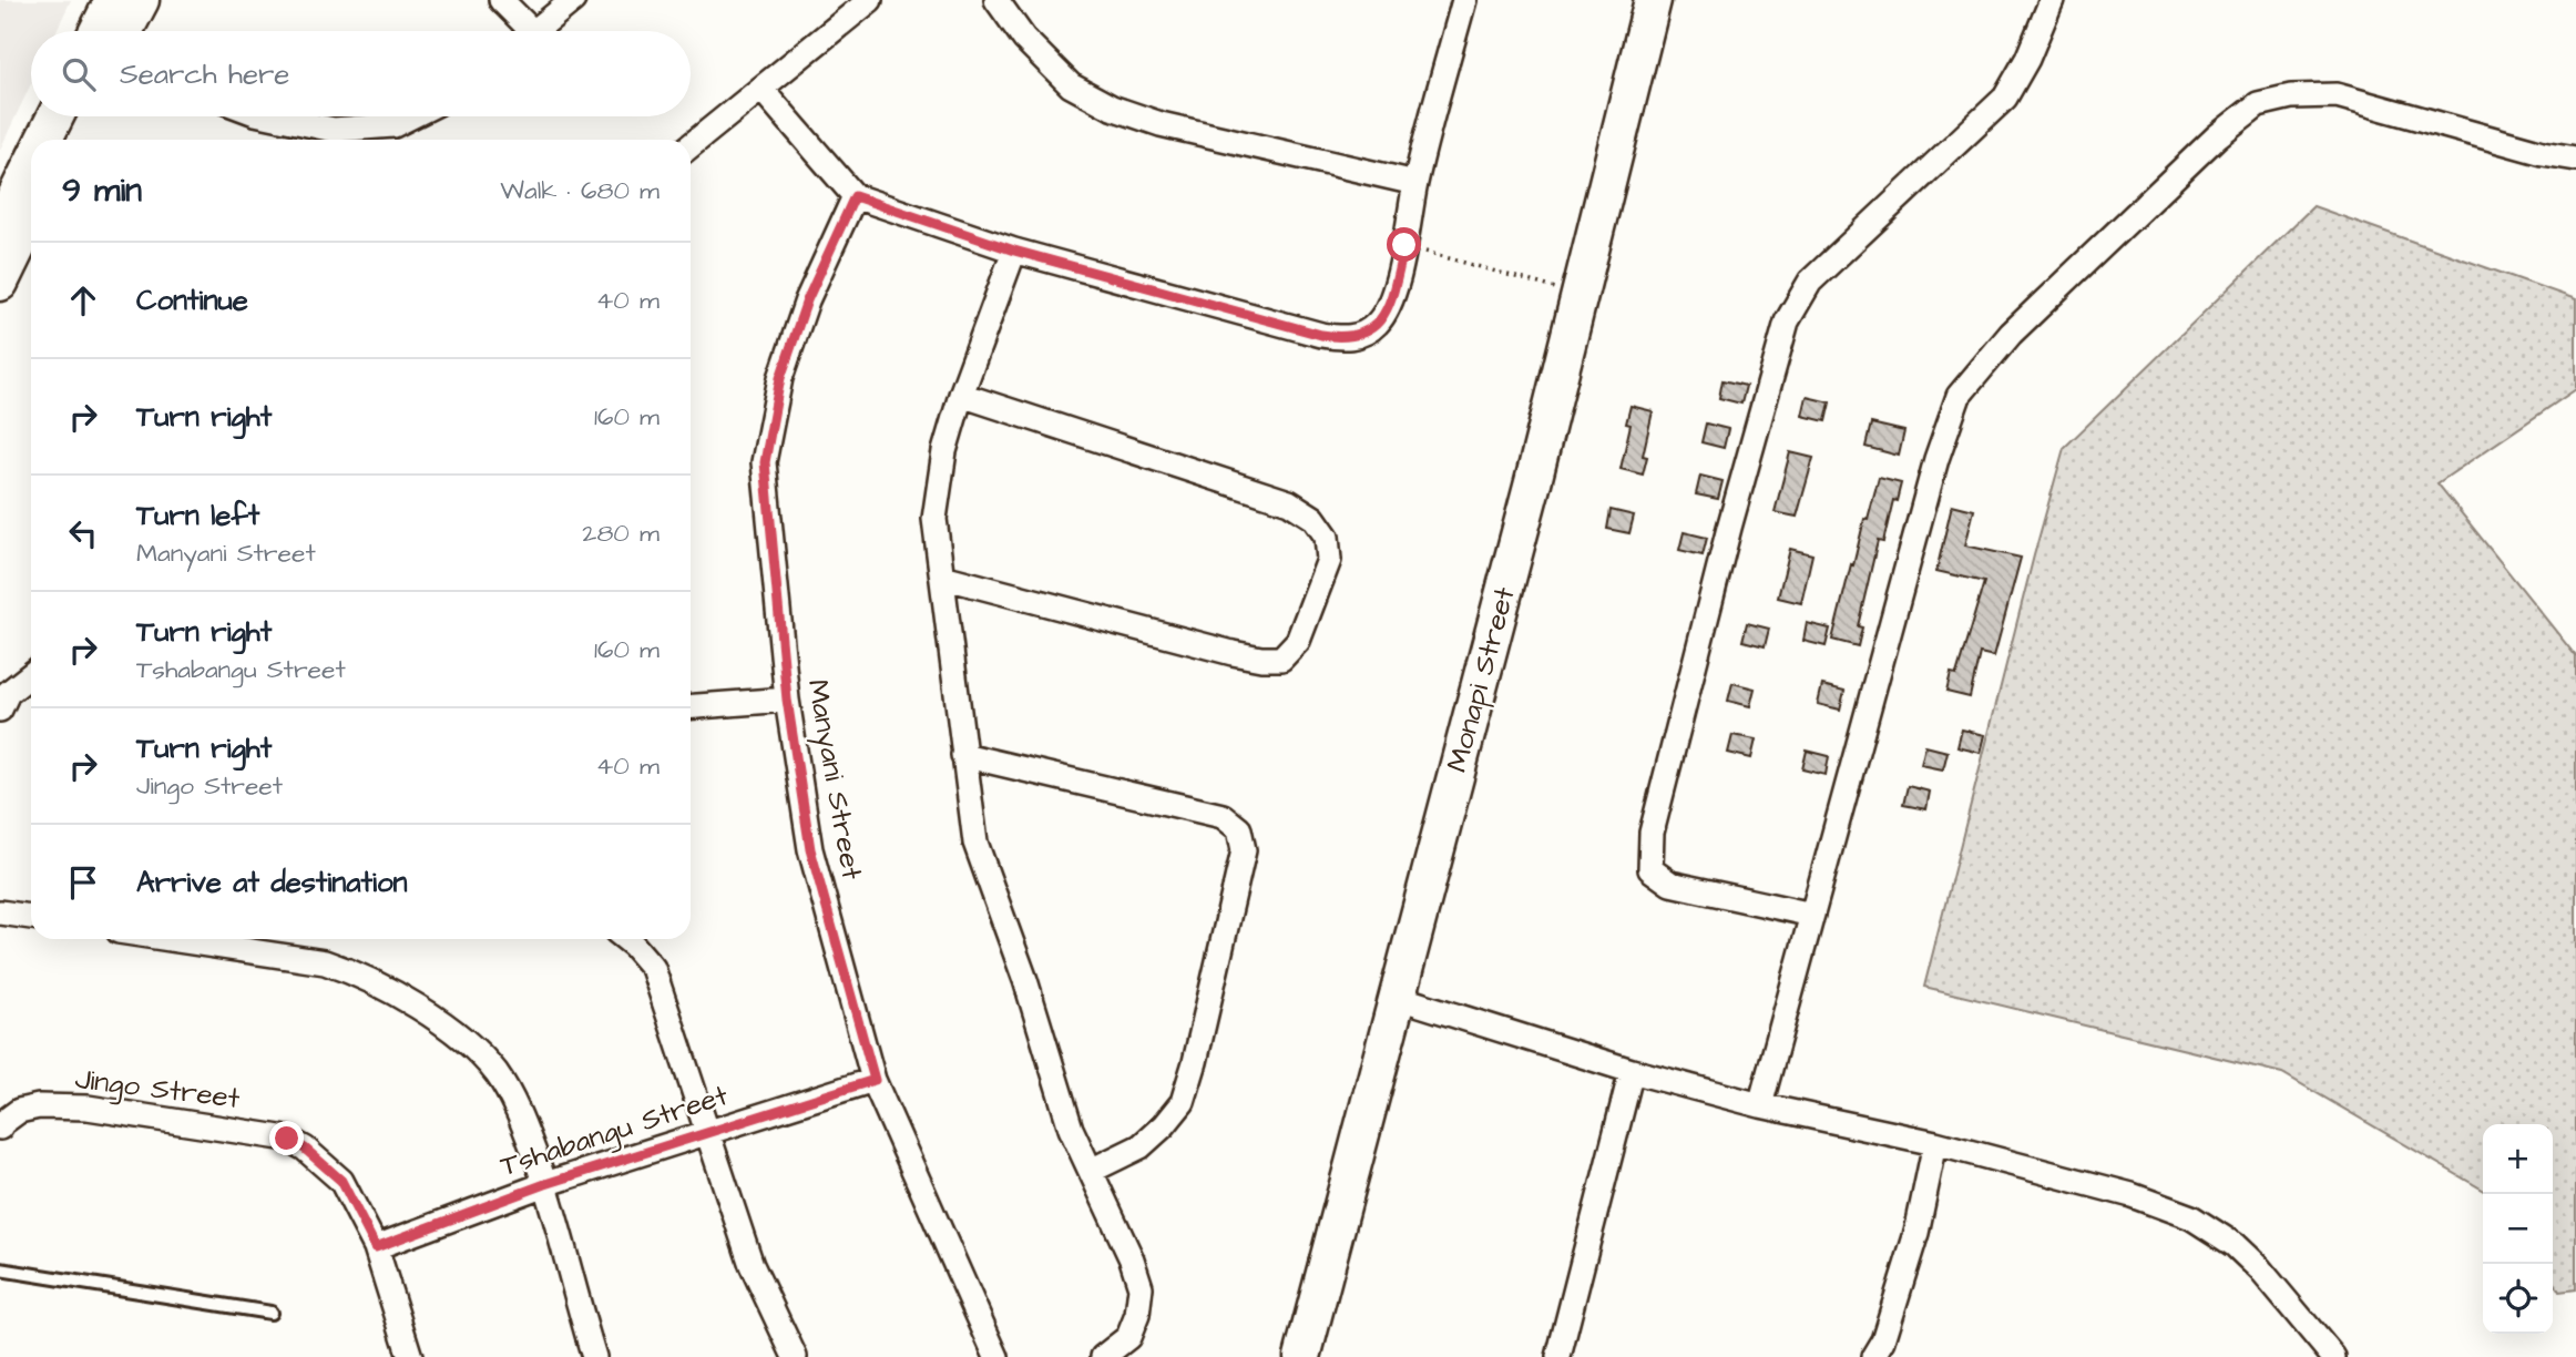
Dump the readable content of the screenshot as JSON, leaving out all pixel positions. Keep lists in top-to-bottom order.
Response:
{
  "streets": {
    "street": [
      "Monapi Street",
      "Manyani Street",
      "Jingo Street",
      "Tshabangu Street"
    ]
  },
  "crossings": [
    ["Manyani Street", "Tshabangu Street"],
    ["Jingo Street", "Tshabangu Street"]
  ],
  "page": {
    "search": "Search here",
    "heading": ["9 min", "Walk · 680 m"],
    "list": [
      ["Continue", "40 m"],
      ["Turn right", "160 m"],
      ["Turn left", "Manyani Street", "280 m"],
      ["Turn right", "Tshabangu Street", "160 m"],
      ["Turn right", "Jingo Street", "40 m"],
      "Arrive at destination"
    ],
    "map_buttons": ["+", "−"]
  }
}
